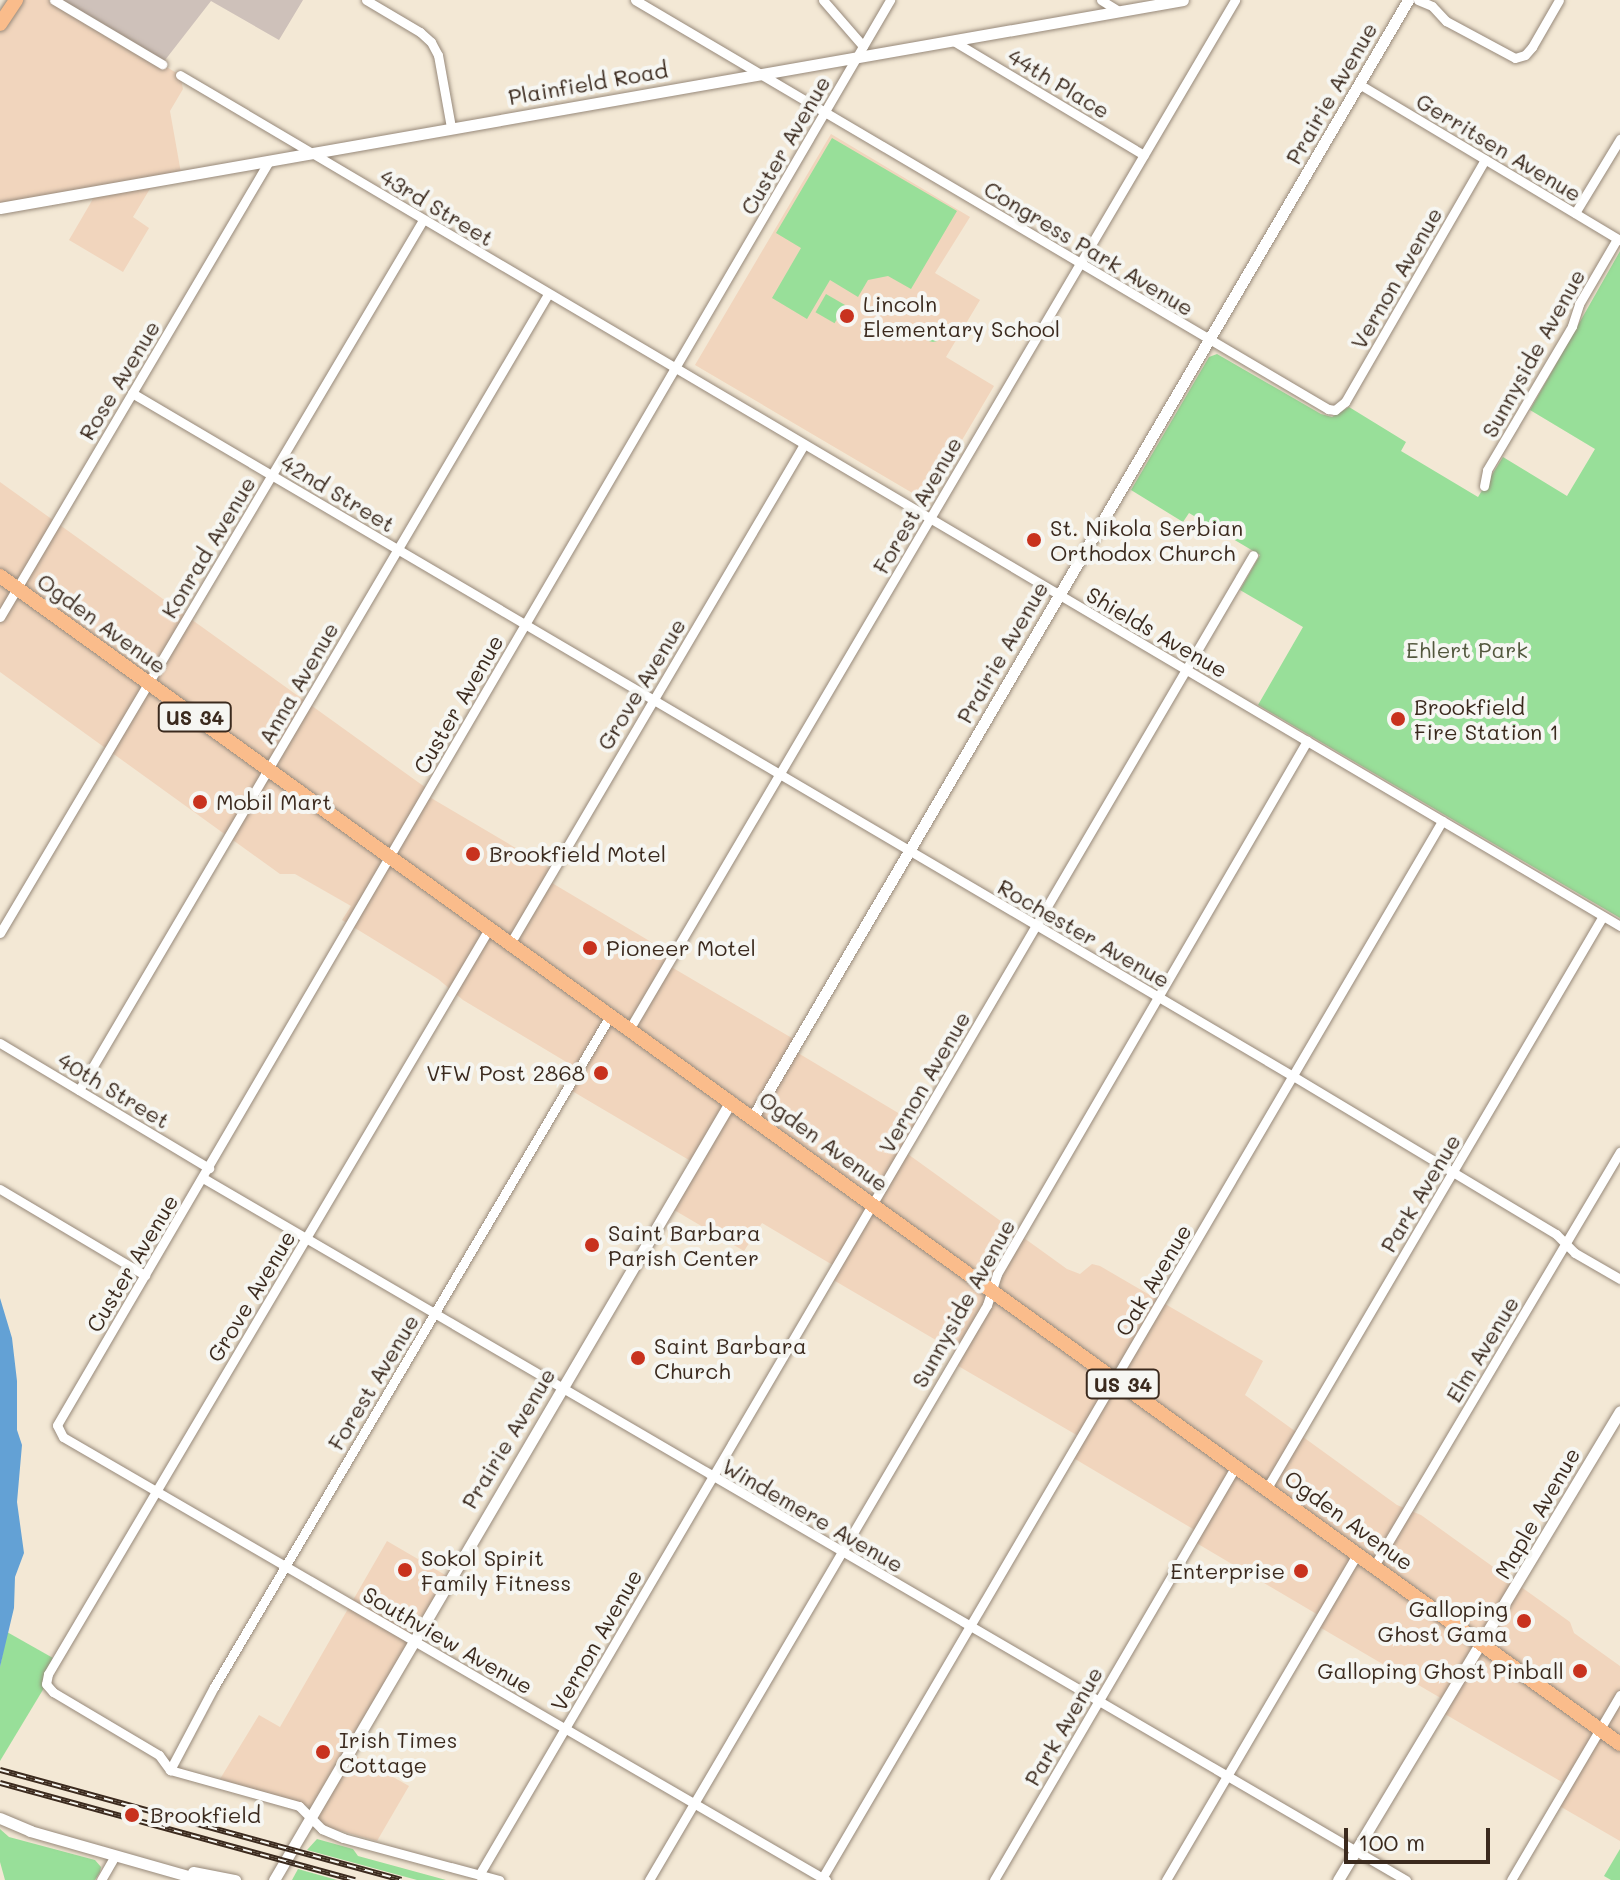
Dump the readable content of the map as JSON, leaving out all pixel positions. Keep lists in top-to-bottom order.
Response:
{
  "streets": {
    "main road": ["Ogden Avenue", "US 34"],
    "street": [
      "Plainfield Road",
      "44th Place",
      "Prairie Avenue",
      "Custer Avenue",
      "Gerritsen Avenue",
      "43rd Street",
      "Congress Park Avenue",
      "Vernon Avenue",
      "Sunnyside Avenue",
      "Rose Avenue",
      "42nd Street",
      "Forest Avenue",
      "Konrad Avenue",
      "Shields Avenue",
      "Anna Avenue",
      "Grove Avenue",
      "Rochester Avenue",
      "40th Street",
      "Park Avenue",
      "Oak Avenue",
      "Elm Avenue",
      "Maple Avenue",
      "Windemere Avenue",
      "Southview Avenue"
    ]
  },
  "crossings": [
    ["Plainfield Road", "44th Place"],
    ["Plainfield Road", "Custer Avenue"],
    ["Plainfield Road", "43rd Street"],
    ["Plainfield Road", "Congress Park Avenue"],
    ["Plainfield Road", "Rose Avenue"],
    ["44th Place", "Forest Avenue"],
    ["Prairie Avenue", "Gerritsen Avenue"],
    ["Prairie Avenue", "Congress Park Avenue"],
    ["Prairie Avenue", "Ogden Avenue"],
    ["Prairie Avenue", "Shields Avenue"],
    ["Prairie Avenue", "Rochester Avenue"],
    ["Prairie Avenue", "Windemere Avenue"],
    ["Prairie Avenue", "Southview Avenue"],
    ["Custer Avenue", "43rd Street"],
    ["Custer Avenue", "Congress Park Avenue"],
    ["Custer Avenue", "42nd Street"],
    ["Custer Avenue", "Ogden Avenue"],
    ["Custer Avenue", "Shields Avenue"],
    ["Custer Avenue", "Rochester Avenue"],
    ["Custer Avenue", "40th Street"],
    ["Custer Avenue", "Windemere Avenue"],
    ["Custer Avenue", "Southview Avenue"],
    ["Gerritsen Avenue", "Vernon Avenue"],
    ["Gerritsen Avenue", "Sunnyside Avenue"],
    ["43rd Street", "Konrad Avenue"],
    ["43rd Street", "Shields Avenue"],
    ["43rd Street", "Anna Avenue"],
    ["Congress Park Avenue", "Vernon Avenue"],
    ["Congress Park Avenue", "Forest Avenue"],
    ["Vernon Avenue", "Ogden Avenue"],
    ["Vernon Avenue", "Shields Avenue"],
    ["Vernon Avenue", "Rochester Avenue"],
    ["Vernon Avenue", "Windemere Avenue"],
    ["Vernon Avenue", "Southview Avenue"],
    ["Sunnyside Avenue", "Ogden Avenue"],
    ["Sunnyside Avenue", "Shields Avenue"],
    ["Sunnyside Avenue", "Rochester Avenue"],
    ["Sunnyside Avenue", "Windemere Avenue"],
    ["Sunnyside Avenue", "Southview Avenue"],
    ["Rose Avenue", "42nd Street"],
    ["Rose Avenue", "Ogden Avenue"],
    ["42nd Street", "Konrad Avenue"],
    ["42nd Street", "Anna Avenue"],
    ["42nd Street", "Rochester Avenue"],
    ["Forest Avenue", "Ogden Avenue"],
    ["Forest Avenue", "Shields Avenue"],
    ["Forest Avenue", "Grove Avenue"],
    ["Forest Avenue", "Rochester Avenue"],
    ["Forest Avenue", "Windemere Avenue"],
    ["Forest Avenue", "Southview Avenue"],
    ["Konrad Avenue", "Ogden Avenue"],
    ["Ogden Avenue", "Anna Avenue"],
    ["Ogden Avenue", "Grove Avenue"],
    ["Ogden Avenue", "Park Avenue"],
    ["Ogden Avenue", "Oak Avenue"],
    ["Ogden Avenue", "Elm Avenue"],
    ["Ogden Avenue", "Maple Avenue"],
    ["Shields Avenue", "Grove Avenue"],
    ["Shields Avenue", "Park Avenue"],
    ["Shields Avenue", "Oak Avenue"],
    ["Anna Avenue", "40th Street"],
    ["Grove Avenue", "Rochester Avenue"],
    ["Grove Avenue", "Windemere Avenue"],
    ["Grove Avenue", "Southview Avenue"],
    ["Rochester Avenue", "Park Avenue"],
    ["Rochester Avenue", "Oak Avenue"],
    ["Rochester Avenue", "Elm Avenue"],
    ["Park Avenue", "Windemere Avenue"],
    ["Oak Avenue", "Windemere Avenue"],
    ["Oak Avenue", "Southview Avenue"],
    ["Maple Avenue", "Windemere Avenue"]
  ],
  "parks": ["Ehlert Park"],
  "places": [
    "Lincoln Elementary School",
    "St. Nikola Serbian Orthodox Church",
    "Brookfield Fire Station 1",
    "Mobil Mart",
    "Brookfield Motel",
    "Pioneer Motel",
    "VFW Post 2868",
    "Saint Barbara Parish Center",
    "Saint Barbara Church",
    "Sokol Spirit Family Fitness",
    "Enterprise",
    "Galloping Ghost Gama",
    "Galloping Ghost Pinball",
    "Irish Times Cottage",
    "Brookfield"
  ],
  "scale_bar": "100 m"
}
